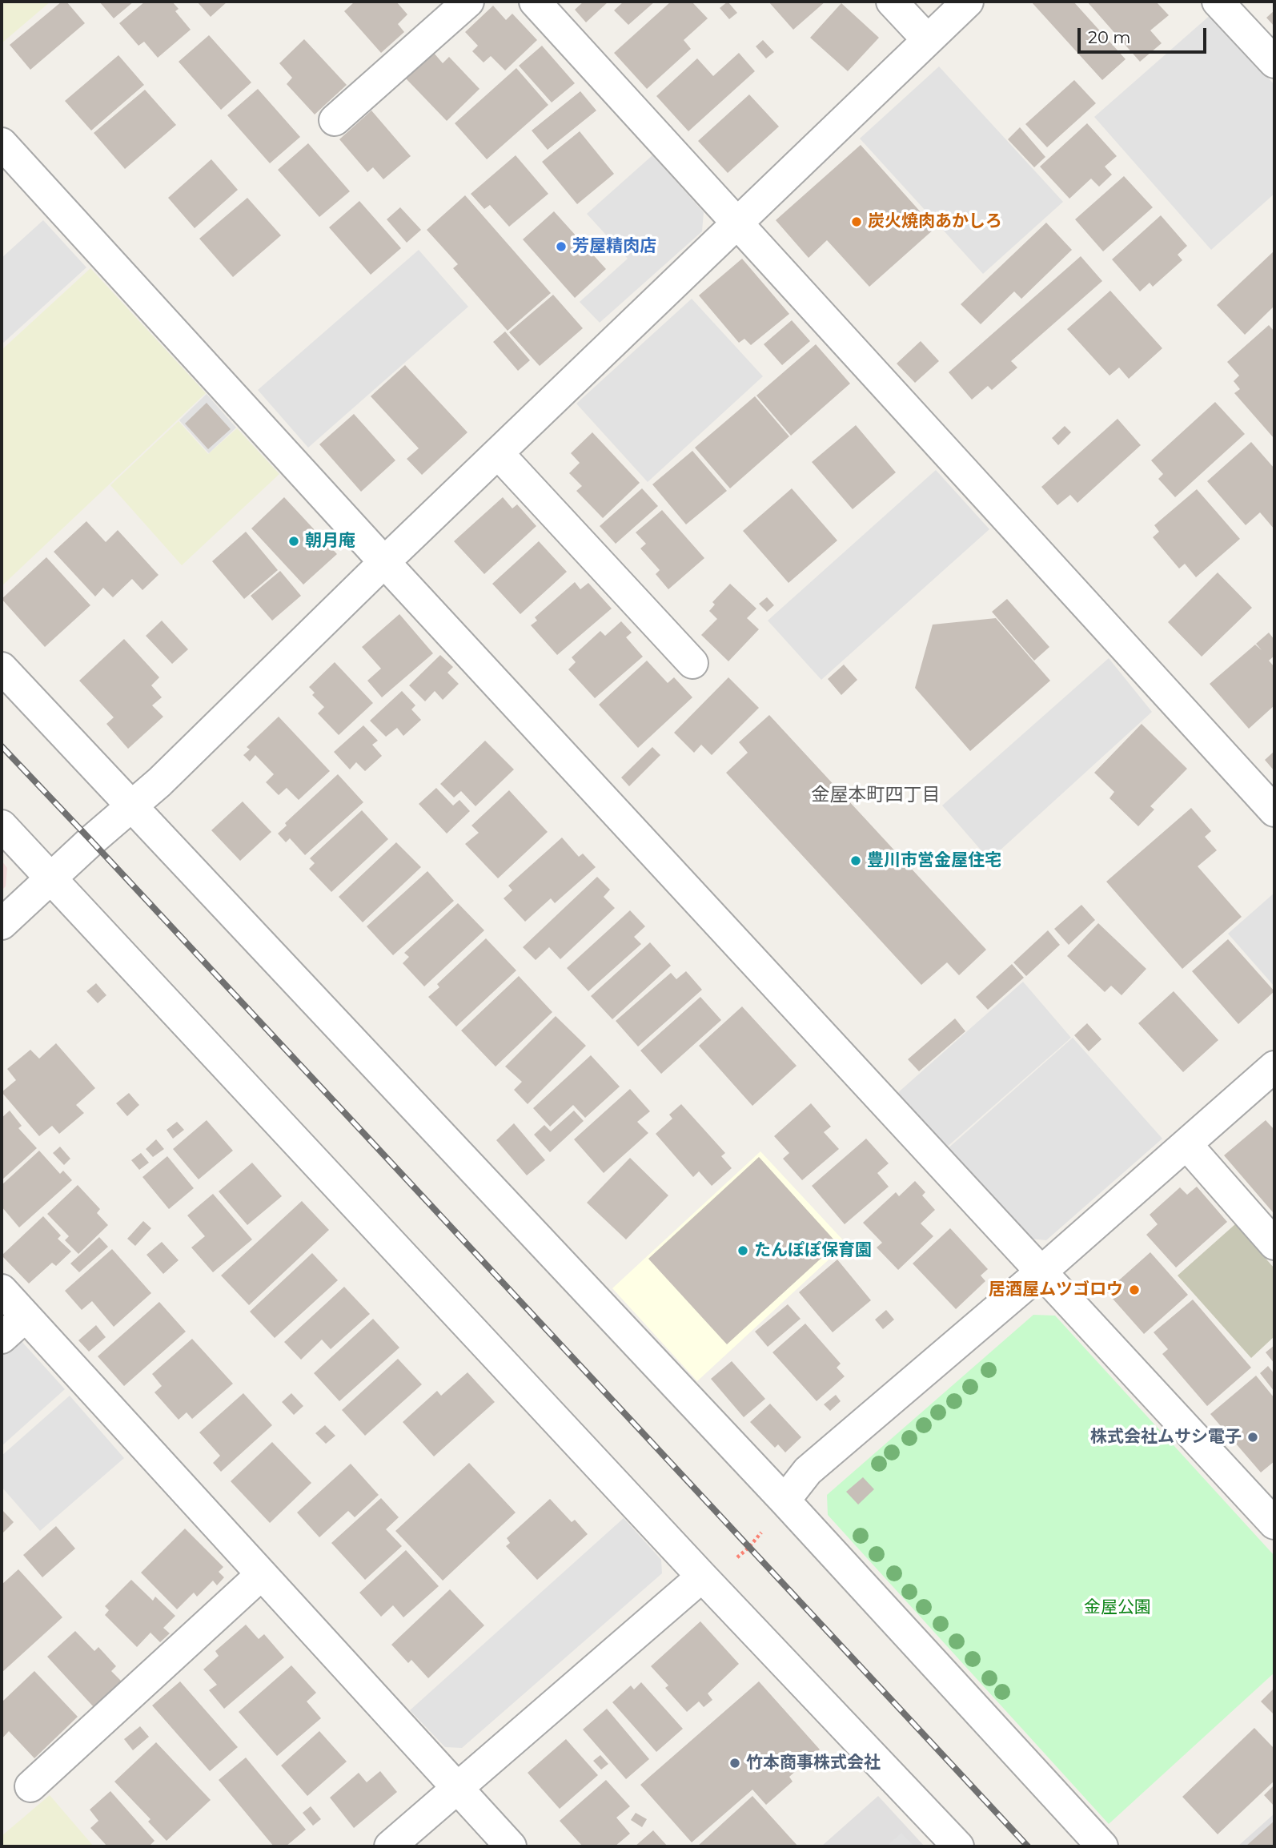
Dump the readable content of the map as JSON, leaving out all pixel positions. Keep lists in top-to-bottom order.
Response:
{
  "districts": ["金屋本町四丁目"],
  "parks": ["金屋公園"],
  "places": [
    "炭火焼肉あかしろ",
    "芳屋精肉店",
    "朝月庵",
    "豊川市営金屋住宅",
    "たんぽぽ保育園",
    "居酒屋ムツゴロウ",
    "株式会社ムサシ電子",
    "竹本商事株式会社"
  ],
  "scale_bar": "20 m"
}
